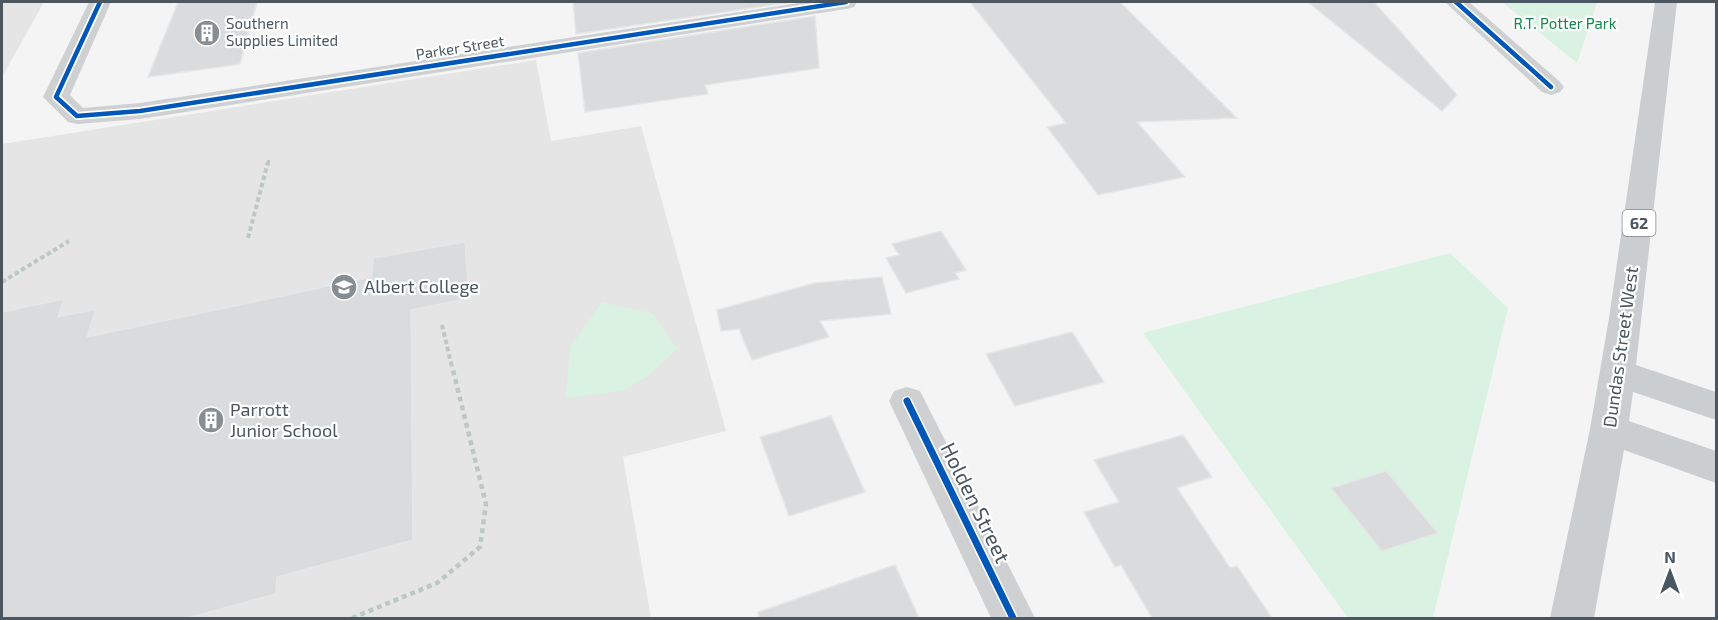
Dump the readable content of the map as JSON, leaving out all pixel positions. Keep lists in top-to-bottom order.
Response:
{
  "streets": {
    "main road": ["62", "Dundas Street West"],
    "street": ["Parker Street", "Holden Street"]
  },
  "parks": ["R.T. Potter Park"],
  "places": {
    "building": ["Southern Supplies Limited", "Parrott Junior School"],
    "school or university": ["Albert College"]
  },
  "north": "top"
}
